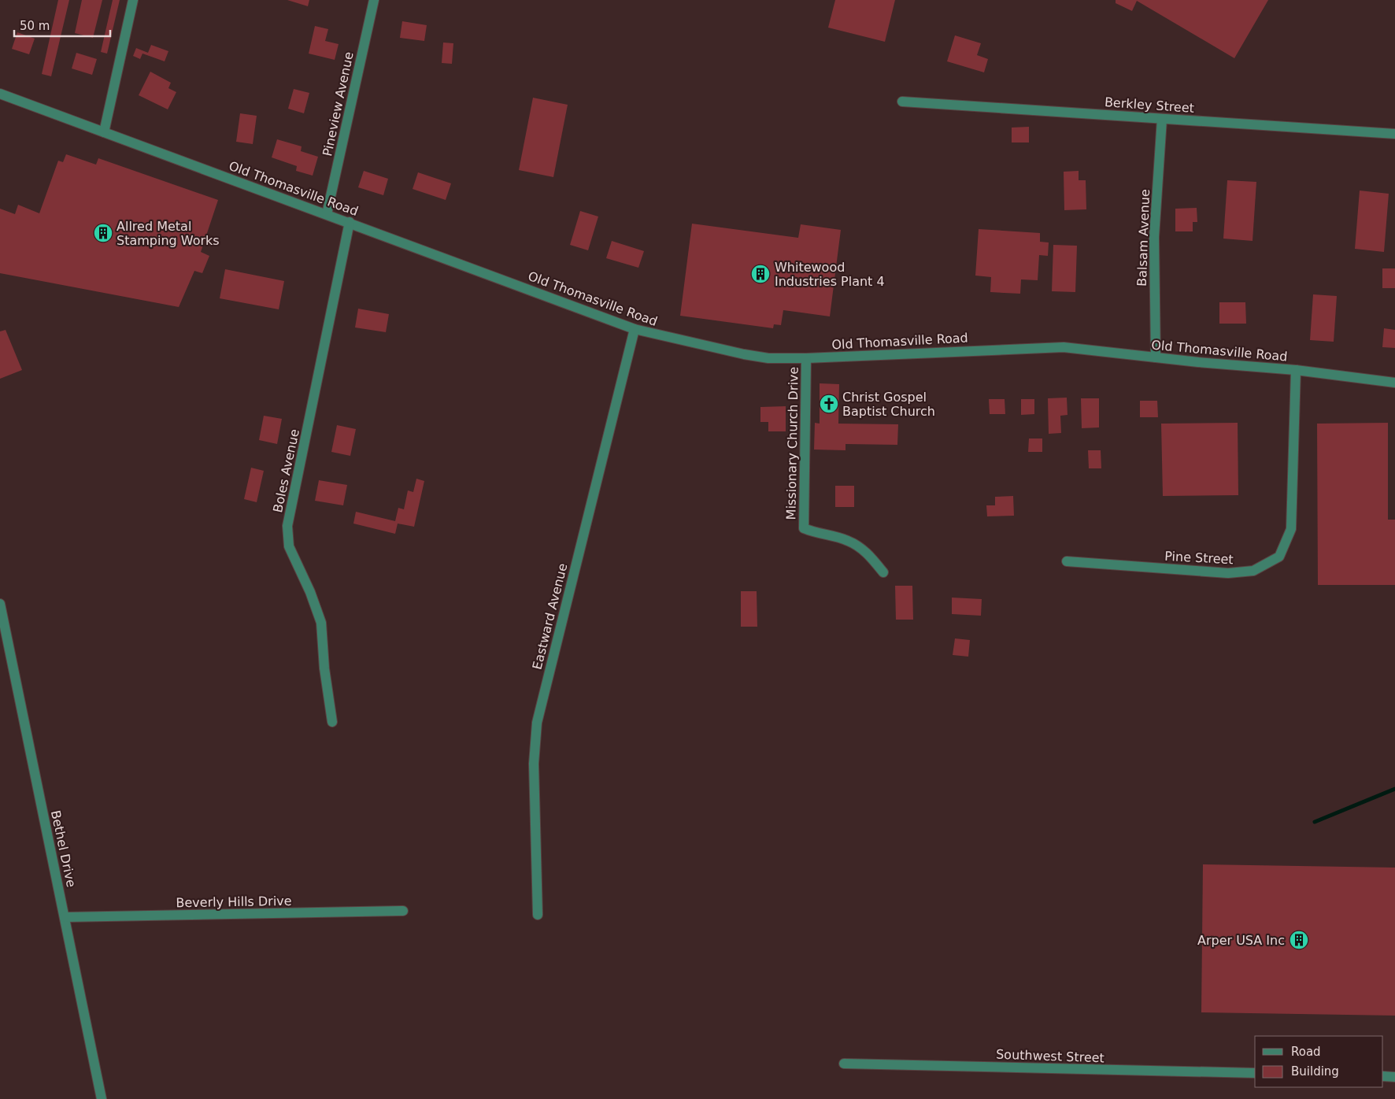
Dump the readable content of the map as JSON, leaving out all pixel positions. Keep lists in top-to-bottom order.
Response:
{
  "streets": {
    "street": [
      "Pineview Avenue",
      "Berkley Street",
      "Old Thomasville Road",
      "Balsam Avenue",
      "Missionary Church Drive",
      "Boles Avenue",
      "Pine Street",
      "Eastward Avenue",
      "Bethel Drive",
      "Beverly Hills Drive",
      "Southwest Street"
    ]
  },
  "crossings": [
    ["Pineview Avenue", "Old Thomasville Road"],
    ["Berkley Street", "Balsam Avenue"],
    ["Old Thomasville Road", "Balsam Avenue"],
    ["Old Thomasville Road", "Missionary Church Drive"],
    ["Old Thomasville Road", "Boles Avenue"],
    ["Old Thomasville Road", "Pine Street"],
    ["Old Thomasville Road", "Eastward Avenue"],
    ["Bethel Drive", "Beverly Hills Drive"]
  ],
  "places": {
    "building": ["Allred Metal Stamping Works", "Whitewood Industries Plant 4", "Arper USA Inc"],
    "church": ["Christ Gospel Baptist Church"]
  },
  "legend": ["Road", "Building"],
  "scale_bar": "50 m"
}
